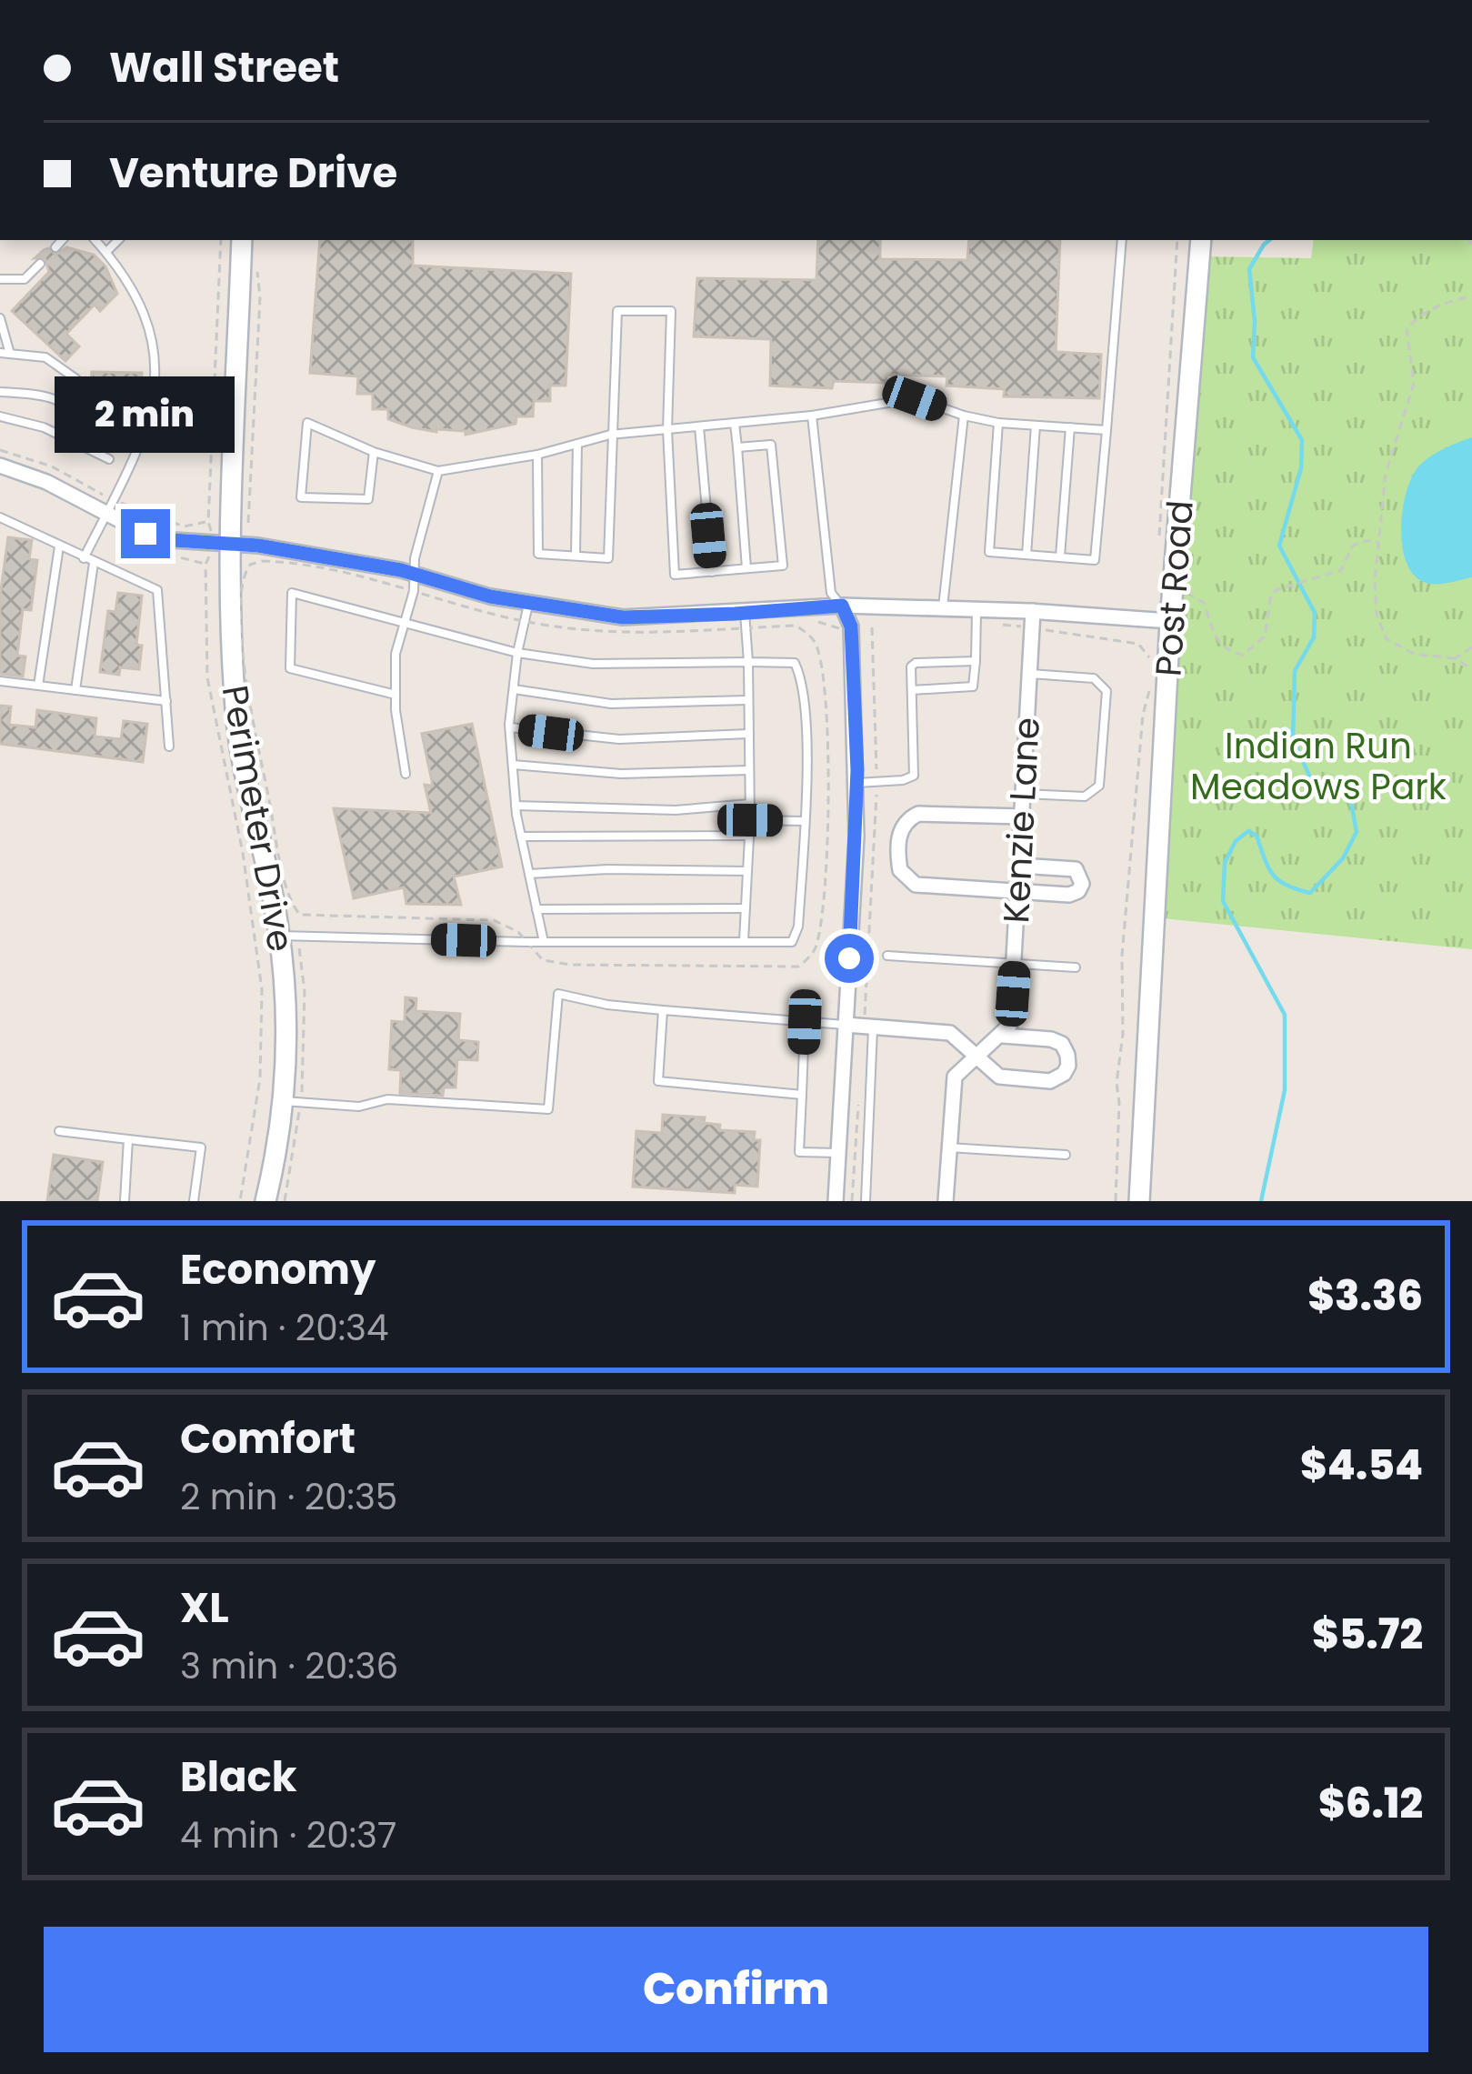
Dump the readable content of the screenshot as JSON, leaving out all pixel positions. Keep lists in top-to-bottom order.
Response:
{
  "streets": {
    "main road": ["Post Road", "Perimeter Drive"],
    "street": ["Kenzie Lane"]
  },
  "parks": ["Indian Run Meadows Park"],
  "page": {
    "banner": ["Wall Street", "Venture Drive"],
    "bubble": "2 min",
    "list": [
      {
        "name": "Economy",
        "note": "1 min · 20:34",
        "value": "$3.36"
      },
      {
        "name": "Comfort",
        "note": "2 min · 20:35",
        "value": "$4.54"
      },
      {
        "name": "XL",
        "note": "3 min · 20:36",
        "value": "$5.72"
      },
      {
        "name": "Black",
        "note": "4 min · 20:37",
        "value": "$6.12"
      }
    ],
    "buttons": "Confirm"
  }
}
